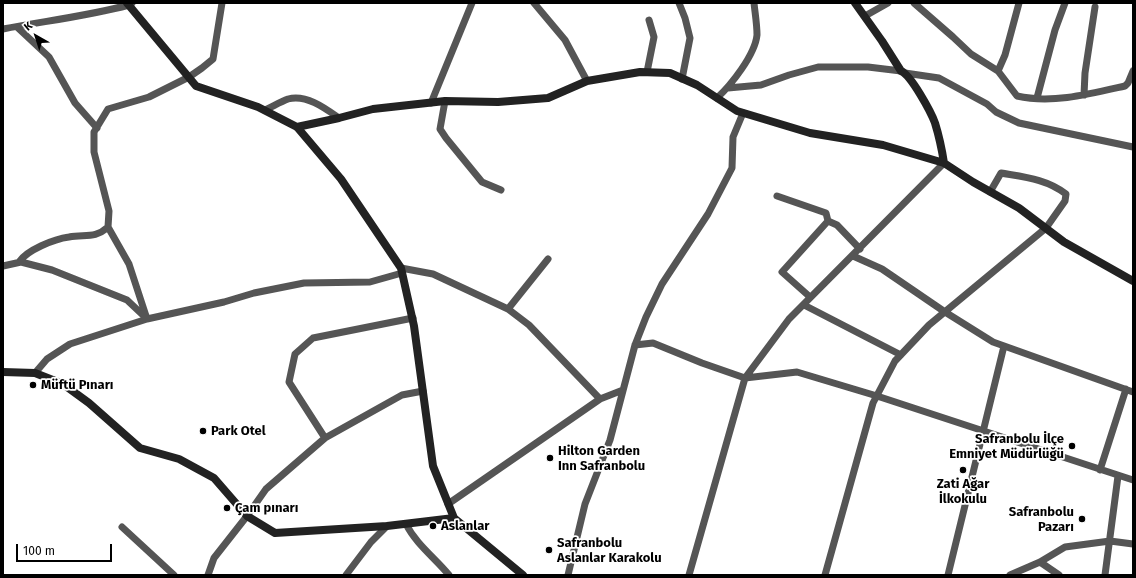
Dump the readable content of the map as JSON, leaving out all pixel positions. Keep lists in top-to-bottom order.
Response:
{
  "places": [
    "Müftü Pınarı",
    "Park Otel",
    "Safranbolu İlçe Emniyet Müdürlüğü",
    "Hilton Garden Inn Safranbolu",
    "Zati Ağar İlkokulu",
    "Çam pınarı",
    "Safranbolu Pazarı",
    "Aslanlar",
    "Safranbolu Aslanlar Karakolu"
  ],
  "scale_bar": "100 m",
  "north": "top left"
}
